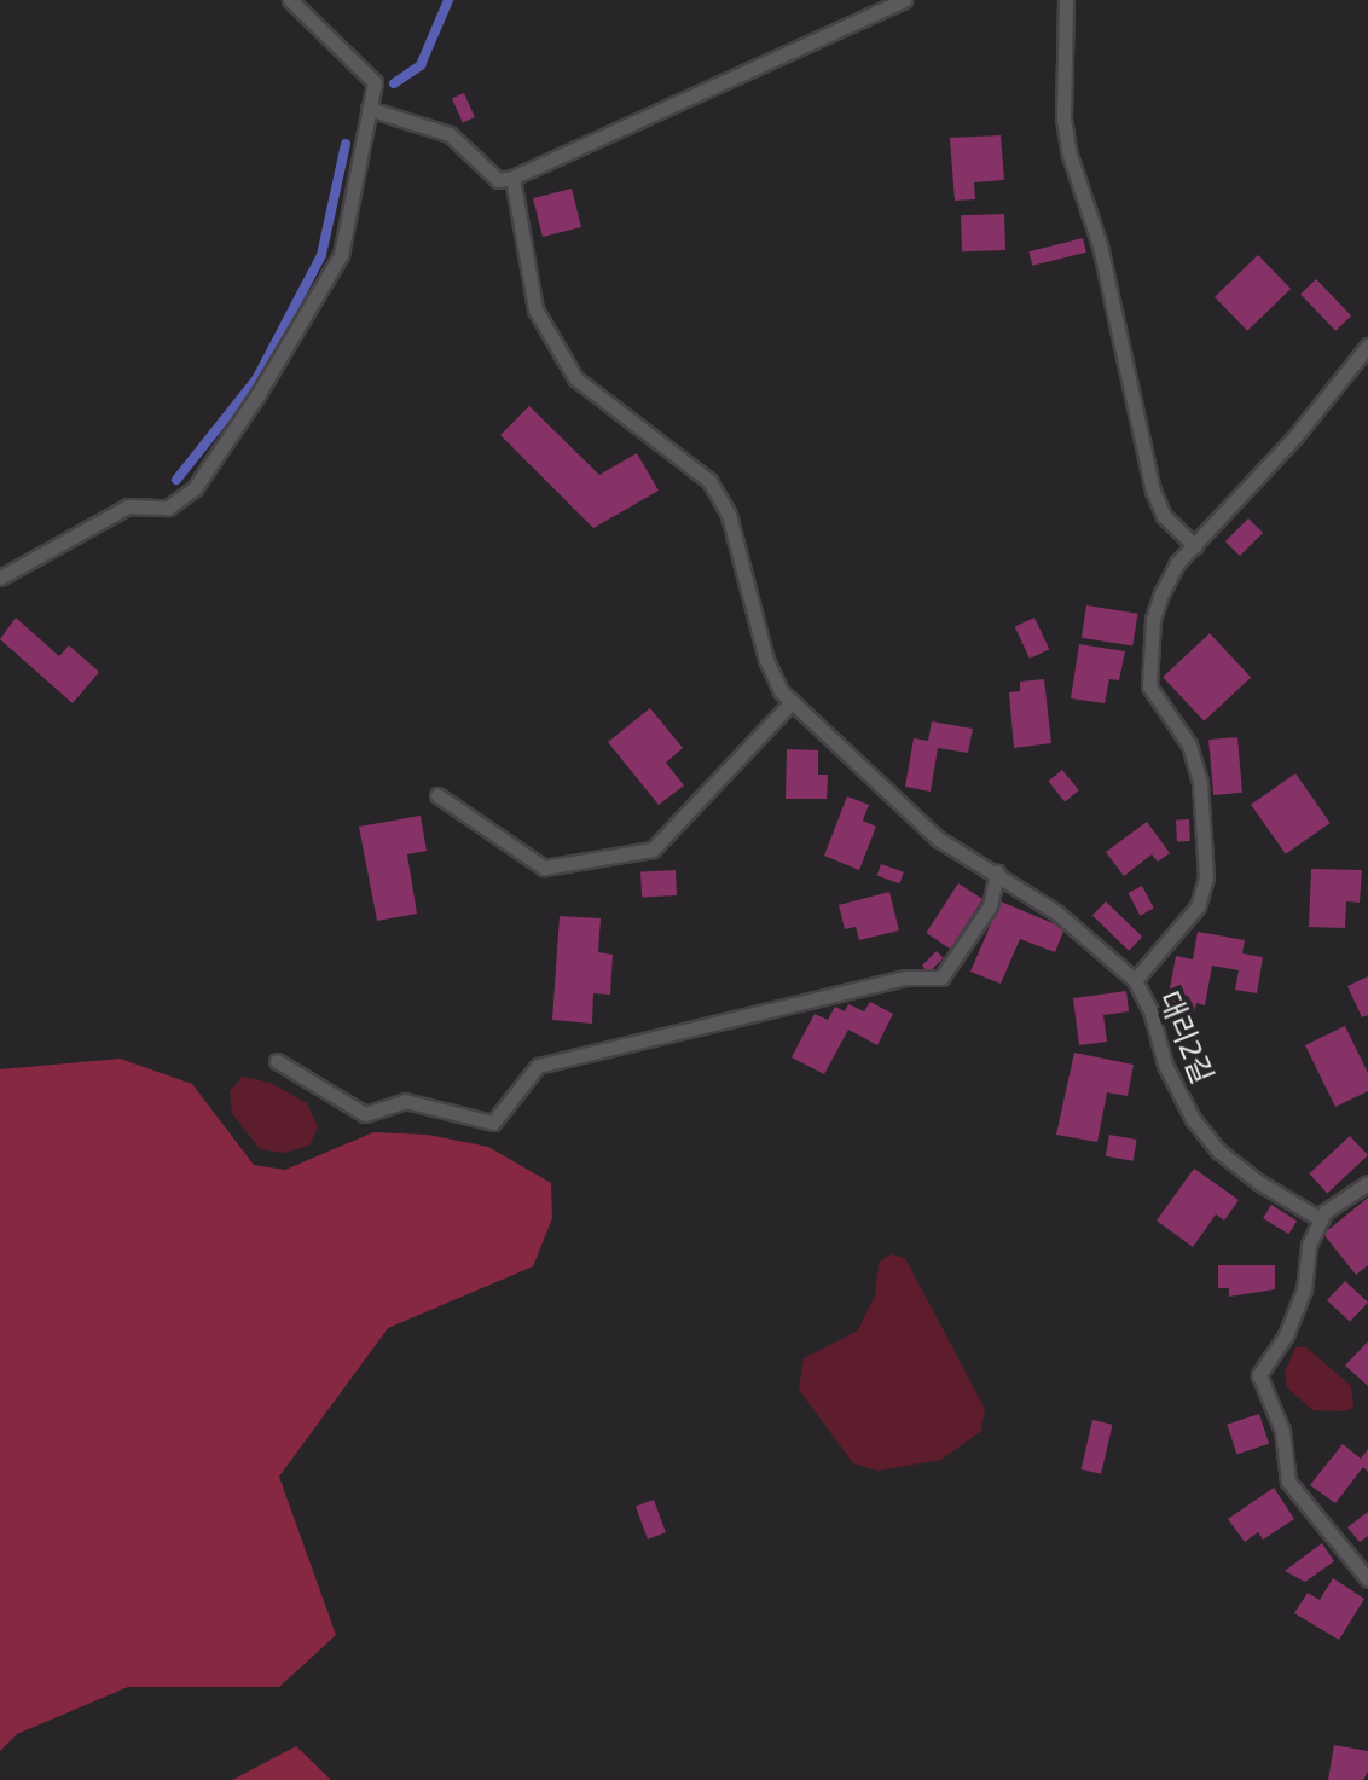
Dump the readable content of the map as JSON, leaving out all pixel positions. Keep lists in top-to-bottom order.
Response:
{
  "streets": {
    "lane": ["대리2길"]
  }
}
